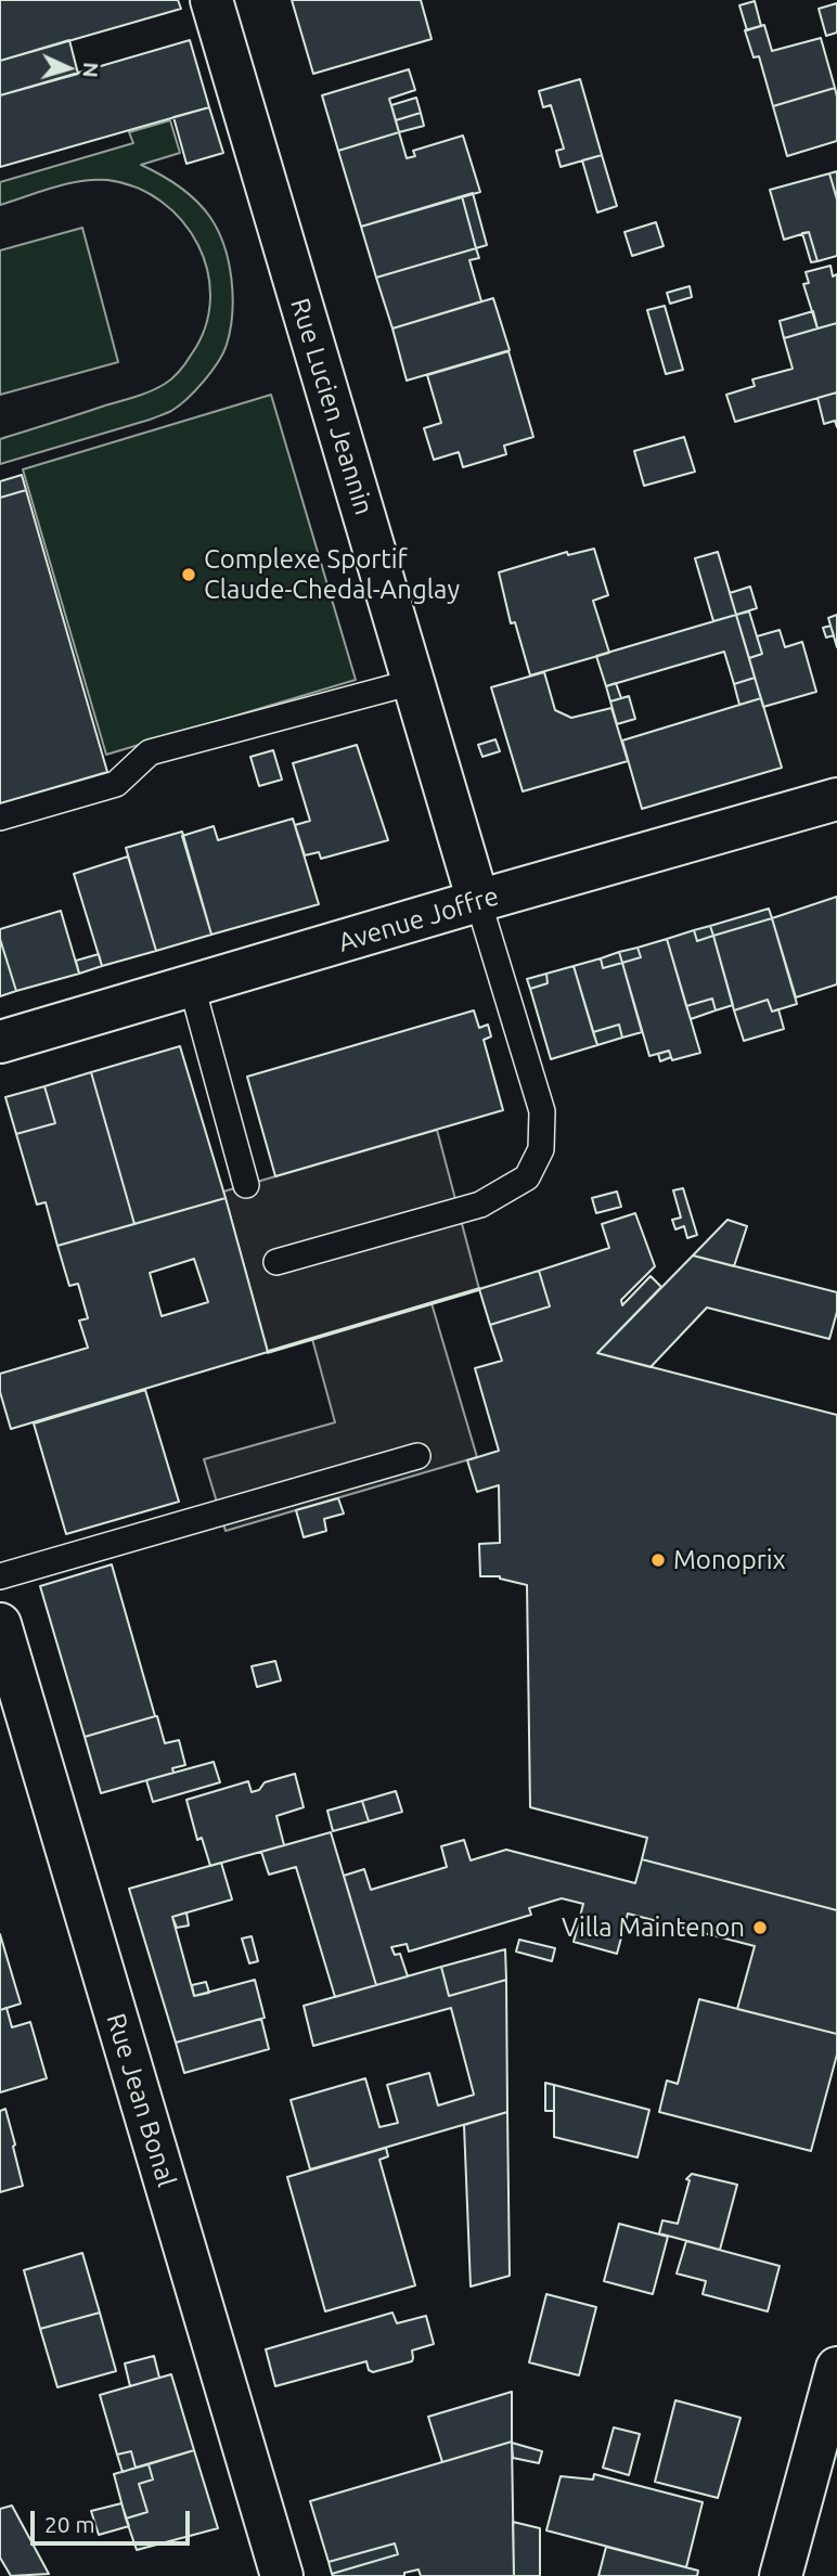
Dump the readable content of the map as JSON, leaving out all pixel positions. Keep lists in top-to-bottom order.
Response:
{
  "streets": {
    "street": ["Rue Lucien Jeannin", "Avenue Joffre", "Rue Jean Bonal"]
  },
  "crossings": [
    ["Rue Lucien Jeannin", "Avenue Joffre"]
  ],
  "places": ["Complexe Sportif Claude-Chedal-Anglay", "Monoprix", "Villa Maintenon"],
  "scale_bar": "20 m",
  "north": "right"
}
